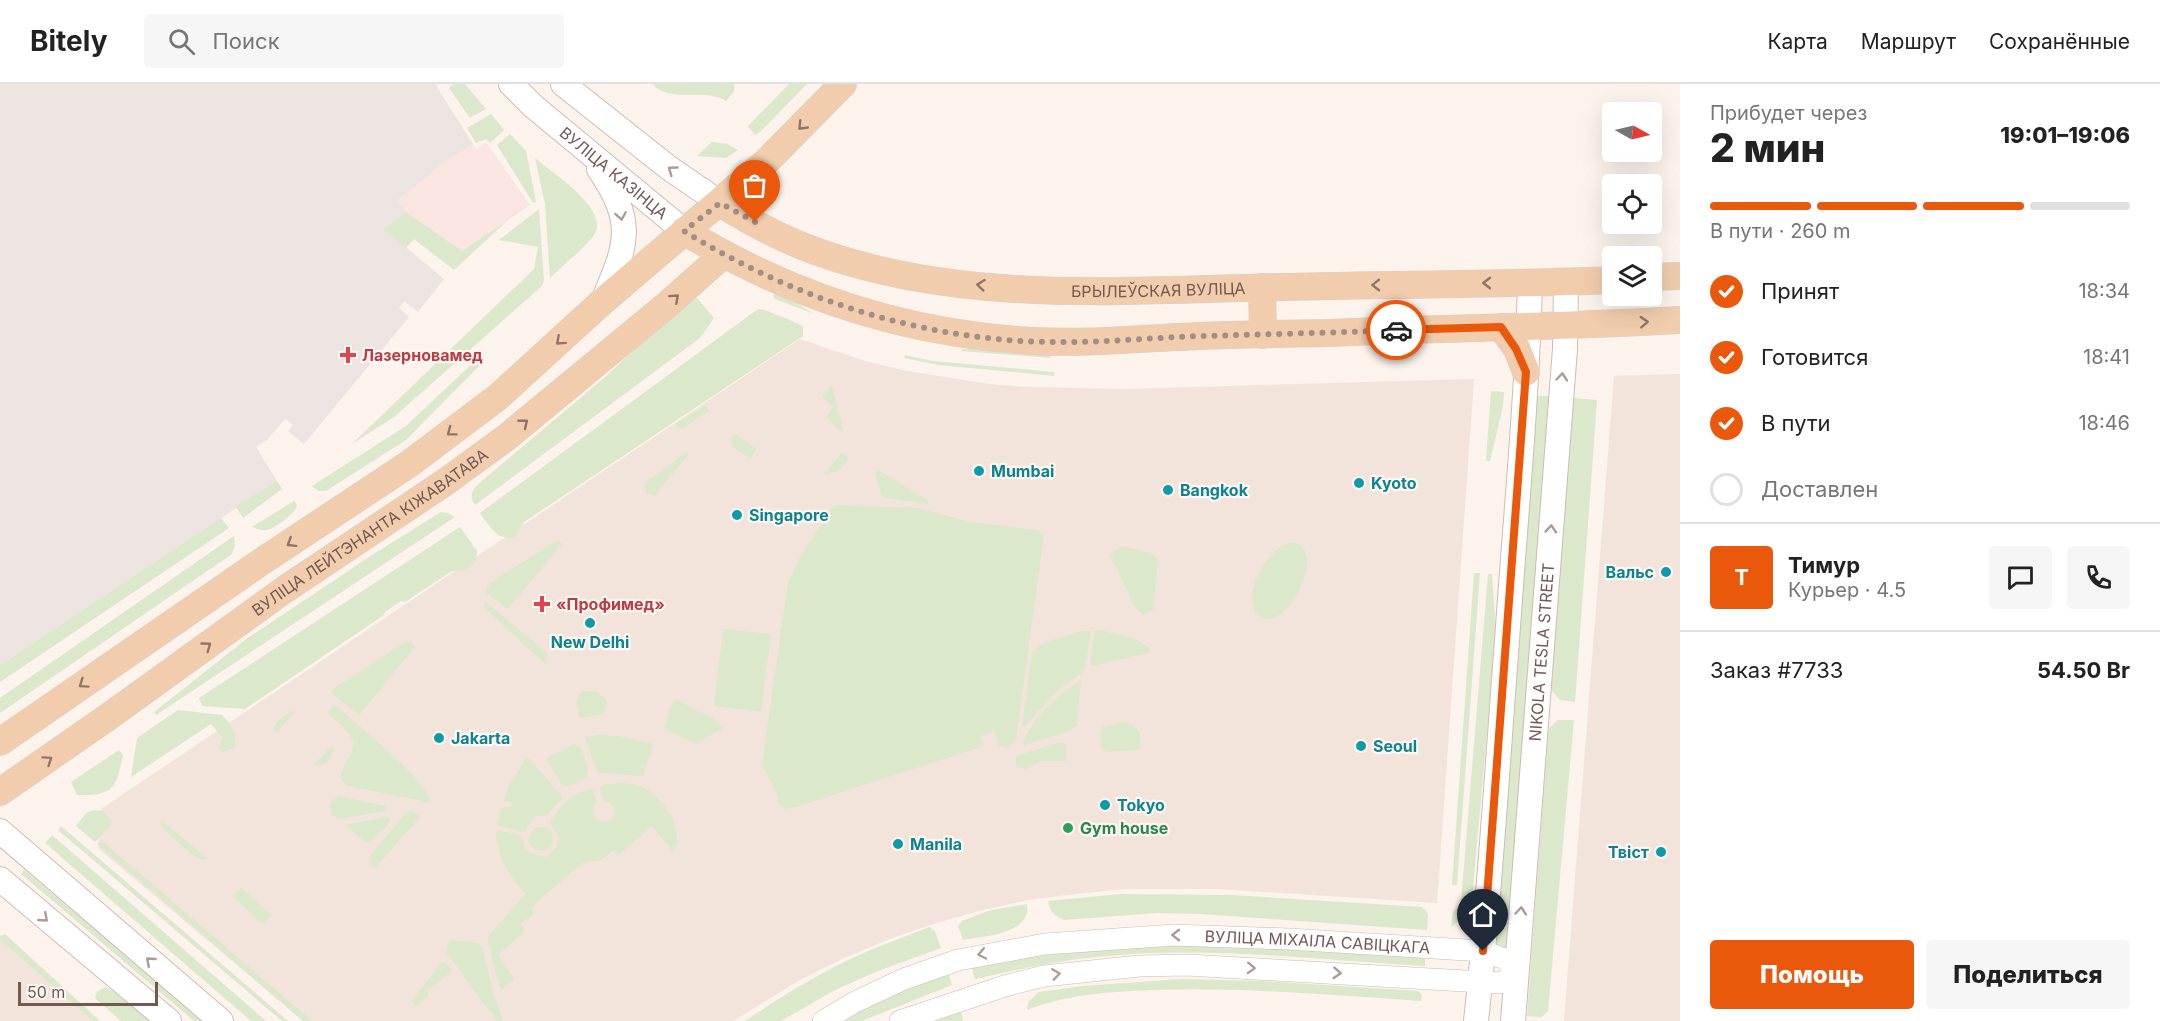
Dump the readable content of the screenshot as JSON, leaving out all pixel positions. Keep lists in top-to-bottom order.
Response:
{
  "streets": {
    "main road": [
      "ВУЛІЦА КАЗІНЦА",
      "БРЫЛЕЎСКАЯ ВУЛІЦА",
      "ВУЛІЦА ЛЕЙТЭНАНТА КІЖАВАТАВА",
      "NIKOLA TESLA STREET"
    ],
    "street": ["ВУЛІЦА МІХАІЛА САВІЦКАГА"]
  },
  "crossings": [
    ["ВУЛІЦА КАЗІНЦА", "ВУЛІЦА ЛЕЙТЭНАНТА КІЖАВАТАВА"],
    ["БРЫЛЕЎСКАЯ ВУЛІЦА", "ВУЛІЦА ЛЕЙТЭНАНТА КІЖАВАТАВА"],
    ["БРЫЛЕЎСКАЯ ВУЛІЦА", "NIKOLA TESLA STREET"],
    ["NIKOLA TESLA STREET", "ВУЛІЦА МІХАІЛА САВІЦКАГА"]
  ],
  "places": {
    "health": ["Лазерновамед", "«Профимед»"],
    "other": [
      "Mumbai",
      "Kyoto",
      "Bangkok",
      "Singapore",
      "Вальс",
      "New Delhi",
      "Jakarta",
      "Seoul",
      "Tokyo",
      "Gym house",
      "Manila",
      "Твіст"
    ]
  },
  "scale_bar": "50 m",
  "north": "right",
  "page": {
    "header": "Bitely",
    "search": "Поиск",
    "nav": ["Карта", "Маршрут", "Сохранённые"],
    "heading": ["2 мин", "Прибудет через", "19:01–19:06"],
    "panel": [
      "Тимур",
      "Курьер · 4.5",
      "Заказ #7733",
      "54.50 Br"
    ],
    "bar": "В пути · 260 m",
    "list": [
      ["Принят", "18:34"],
      ["Готовится", "18:41"],
      ["В пути", "18:46"],
      "Доставлен"
    ],
    "round": "Т",
    "buttons": ["Помощь", "Поделиться"],
    "scale": "50 m"
  }
}
